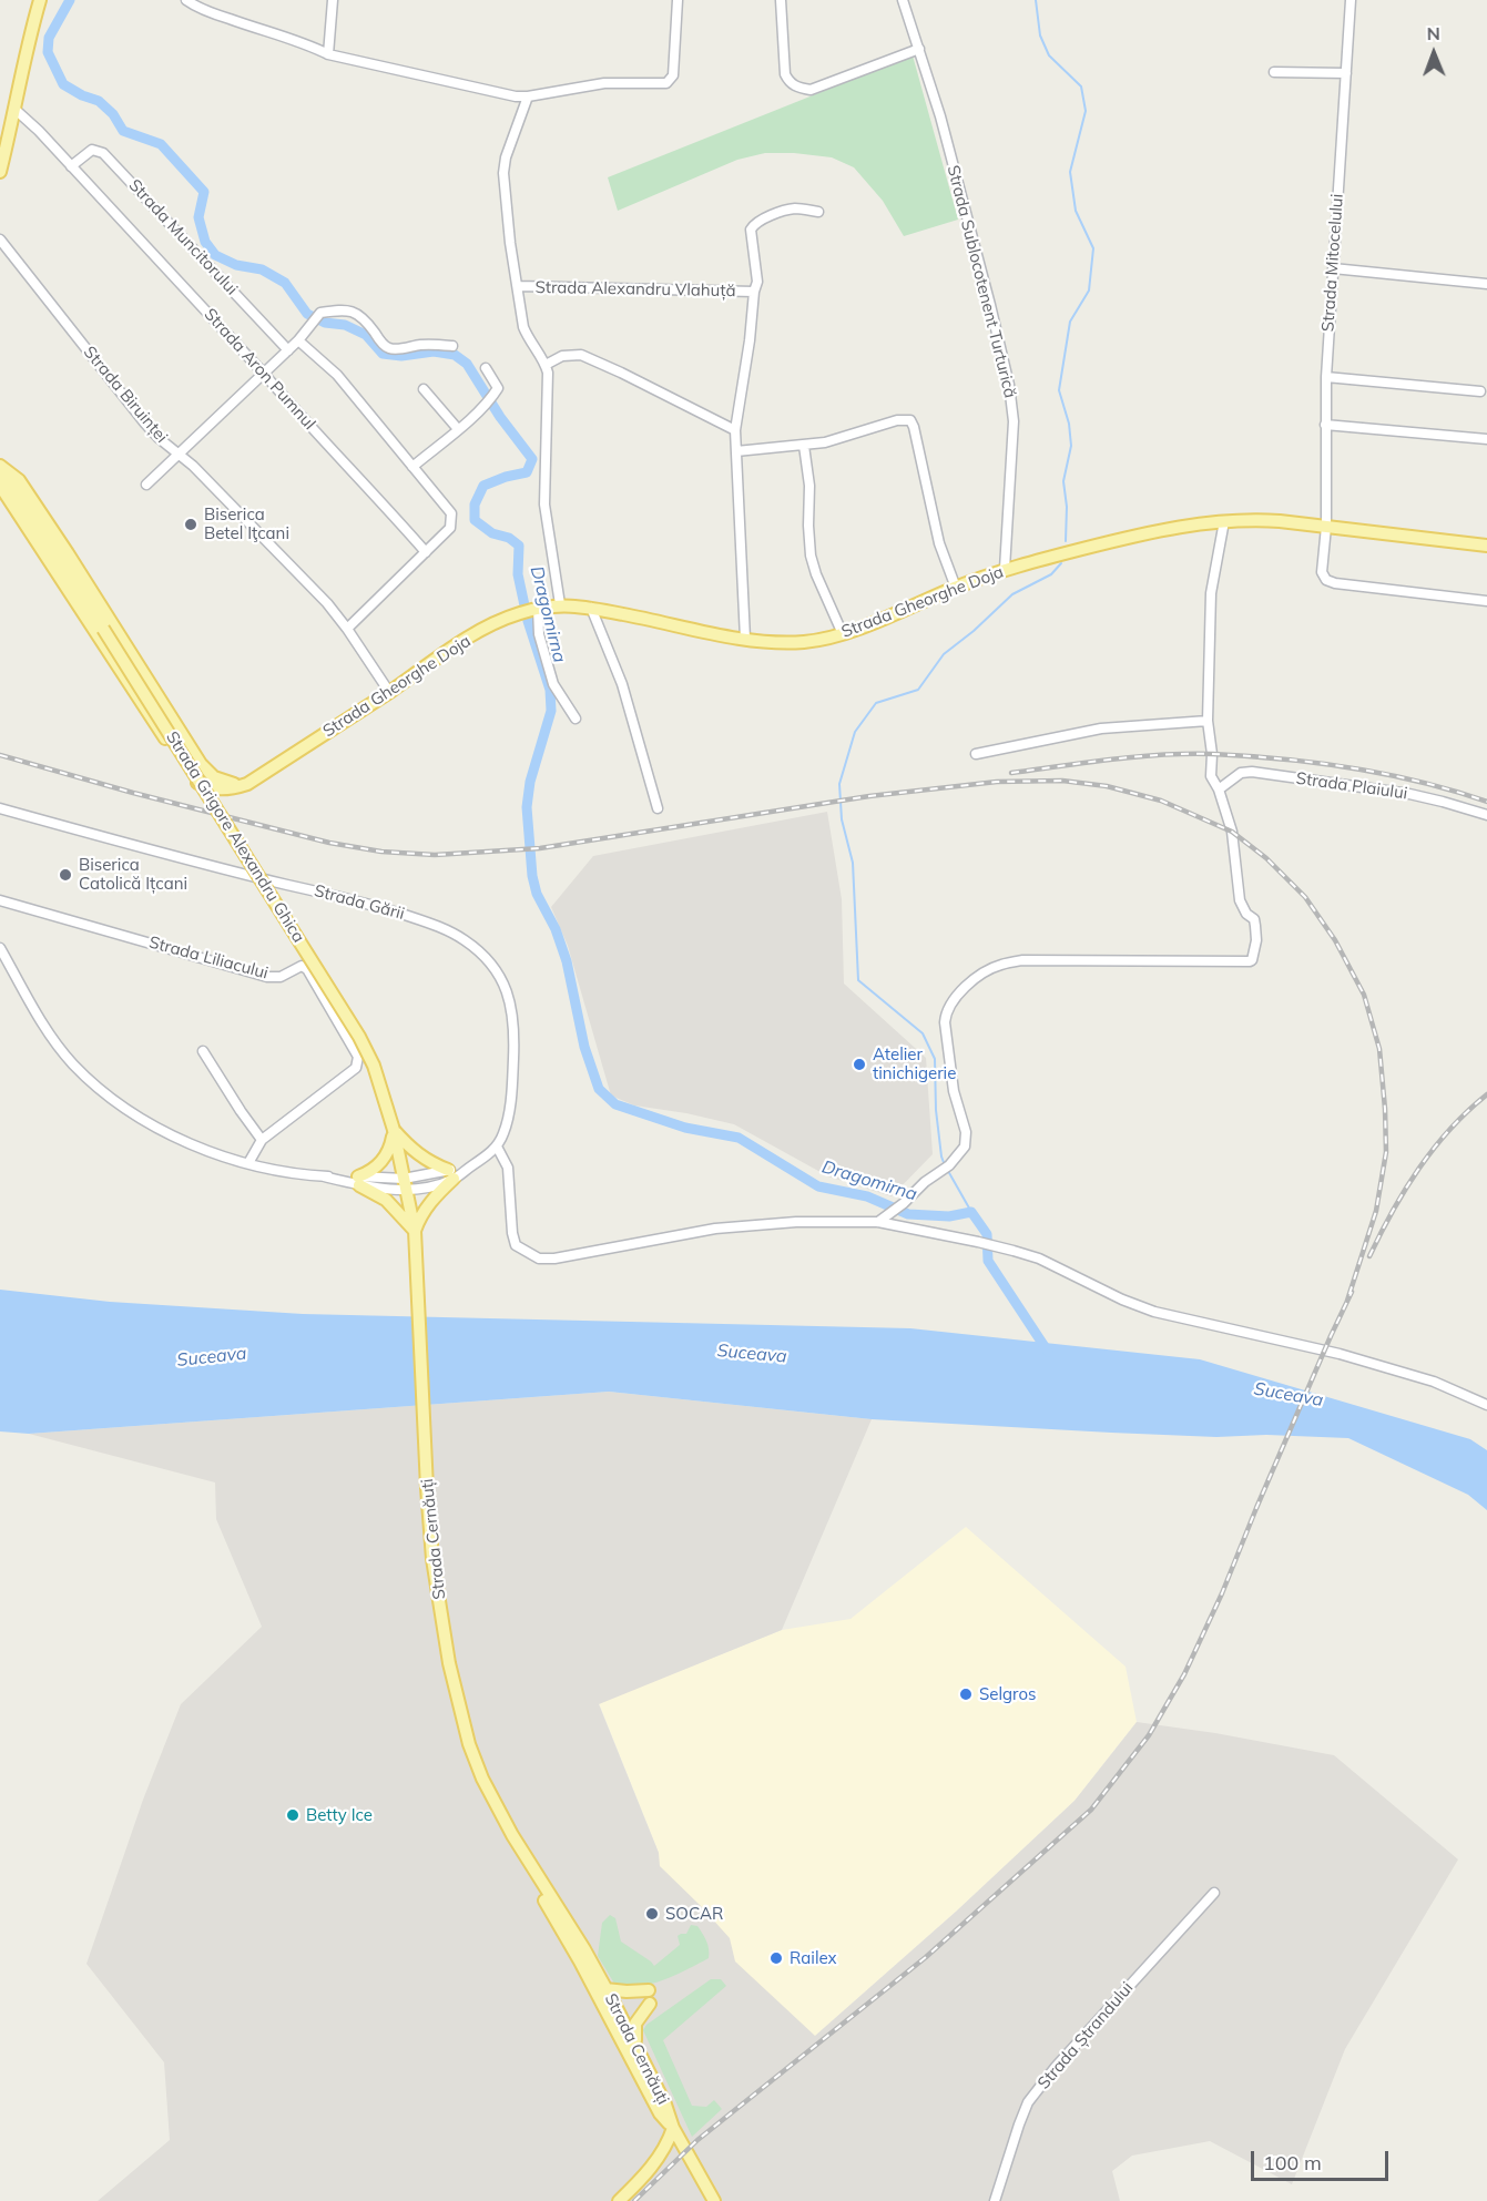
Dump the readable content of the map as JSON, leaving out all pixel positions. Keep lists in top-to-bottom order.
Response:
{
  "streets": {
    "main road": ["Strada Gheorghe Doja", "Strada Grigore Alexandru Ghica", "Strada Cernăuți"],
    "street": [
      "Strada Muncitorului",
      "Strada Mitocelului",
      "Strada Sublocotenent Turturică",
      "Strada Alexandru Vlahuță",
      "Strada Aron Pumnul",
      "Strada Biruinței",
      "Strada Plaiului",
      "Strada Gării",
      "Strada Liliacului",
      "Strada Ștrandului"
    ]
  },
  "crossings": [
    ["Strada Muncitorului", "Strada Aron Pumnul"],
    ["Strada Mitocelului", "Strada Gheorghe Doja"],
    ["Strada Sublocotenent Turturică", "Strada Gheorghe Doja"],
    ["Strada Biruinței", "Strada Gheorghe Doja"],
    ["Strada Grigore Alexandru Ghica", "Strada Cernăuți"]
  ],
  "water": ["Dragomirna", "Suceava"],
  "places": [
    "Biserica Betel Iţcani",
    "Biserica Catolică Ițcani",
    "Atelier tinichigerie",
    "Selgros",
    "Betty Ice",
    "SOCAR",
    "Railex"
  ],
  "scale_bar": "100 m",
  "north": "top"
}
